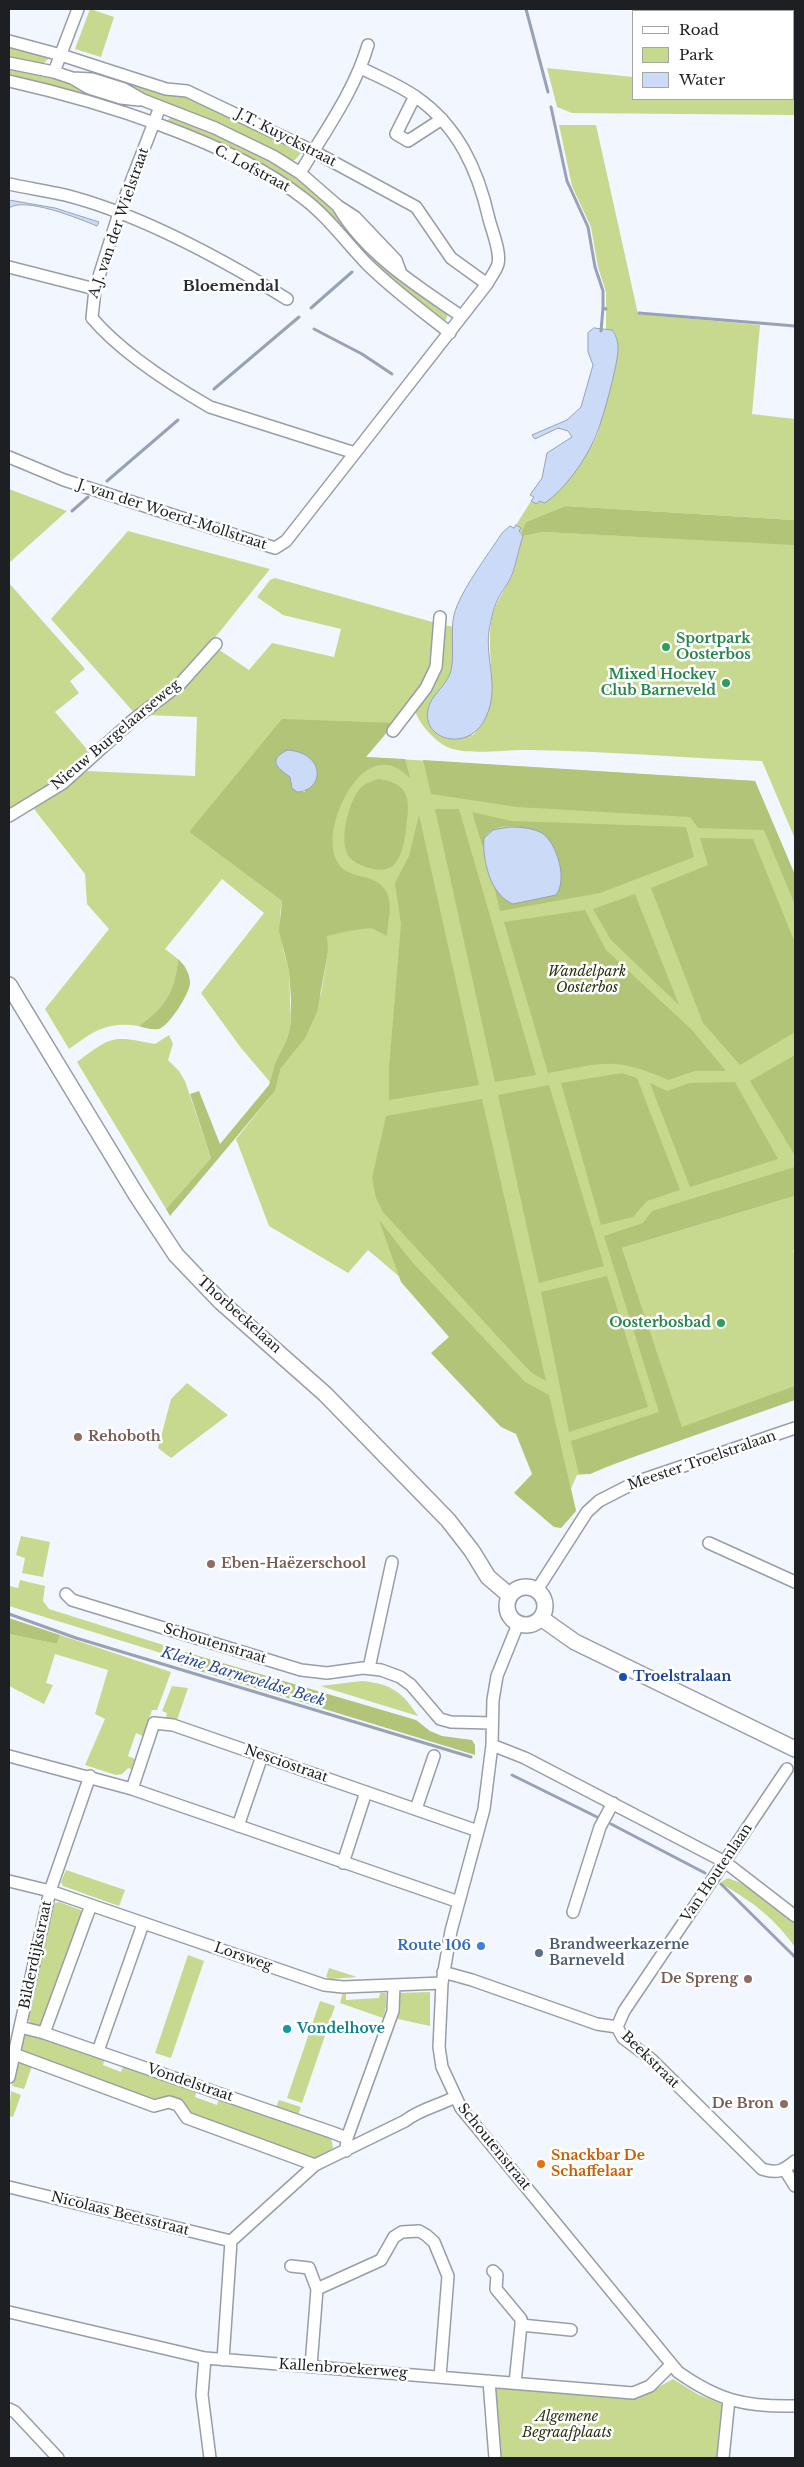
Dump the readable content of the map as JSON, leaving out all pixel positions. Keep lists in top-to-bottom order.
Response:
{
  "streets": {
    "main road": ["Thorbeckelaan"],
    "street": [
      "J.T. Kuyckstraat",
      "C. Lofstraat",
      "A.J. van der Wielstraat",
      "J. van der Woerd-Mollstraat",
      "Nieuw Burgelaarseweg",
      "Meester Troelstralaan",
      "Schoutenstraat",
      "Nesciostraat",
      "Van Houtenlaan",
      "Bilderdijkstraat",
      "Lorsweg",
      "Beekstraat",
      "Vondelstraat",
      "Nicolaas Beetsstraat",
      "Kallenbroekerweg"
    ]
  },
  "crossings": [
    ["C. Lofstraat", "A.J. van der Wielstraat"],
    ["A.J. van der Wielstraat", "J. van der Woerd-Mollstraat"],
    ["Thorbeckelaan", "Meester Troelstralaan"],
    ["Thorbeckelaan", "Schoutenstraat"],
    ["Meester Troelstralaan", "Schoutenstraat"],
    ["Schoutenstraat", "Nesciostraat"],
    ["Schoutenstraat", "Lorsweg"],
    ["Schoutenstraat", "Beekstraat"],
    ["Schoutenstraat", "Kallenbroekerweg"],
    ["Van Houtenlaan", "Beekstraat"],
    ["Bilderdijkstraat", "Lorsweg"],
    ["Bilderdijkstraat", "Vondelstraat"],
    ["Lorsweg", "Beekstraat"]
  ],
  "districts": ["Bloemendal"],
  "water": ["Kleine Barneveldse Beek"],
  "parks": ["Wandelpark Oosterbos", "Algemene Begraafplaats"],
  "places": [
    "Sportpark Oosterbos",
    "Mixed Hockey Club Barneveld",
    "Oosterbosbad",
    "Rehoboth",
    "Eben-Haëzerschool",
    "Troelstralaan",
    "Route 106",
    "Brandweerkazerne Barneveld",
    "De Spreng",
    "Vondelhove",
    "De Bron",
    "Snackbar De Schaffelaar"
  ],
  "legend": ["Road", "Park", "Water"]
}
